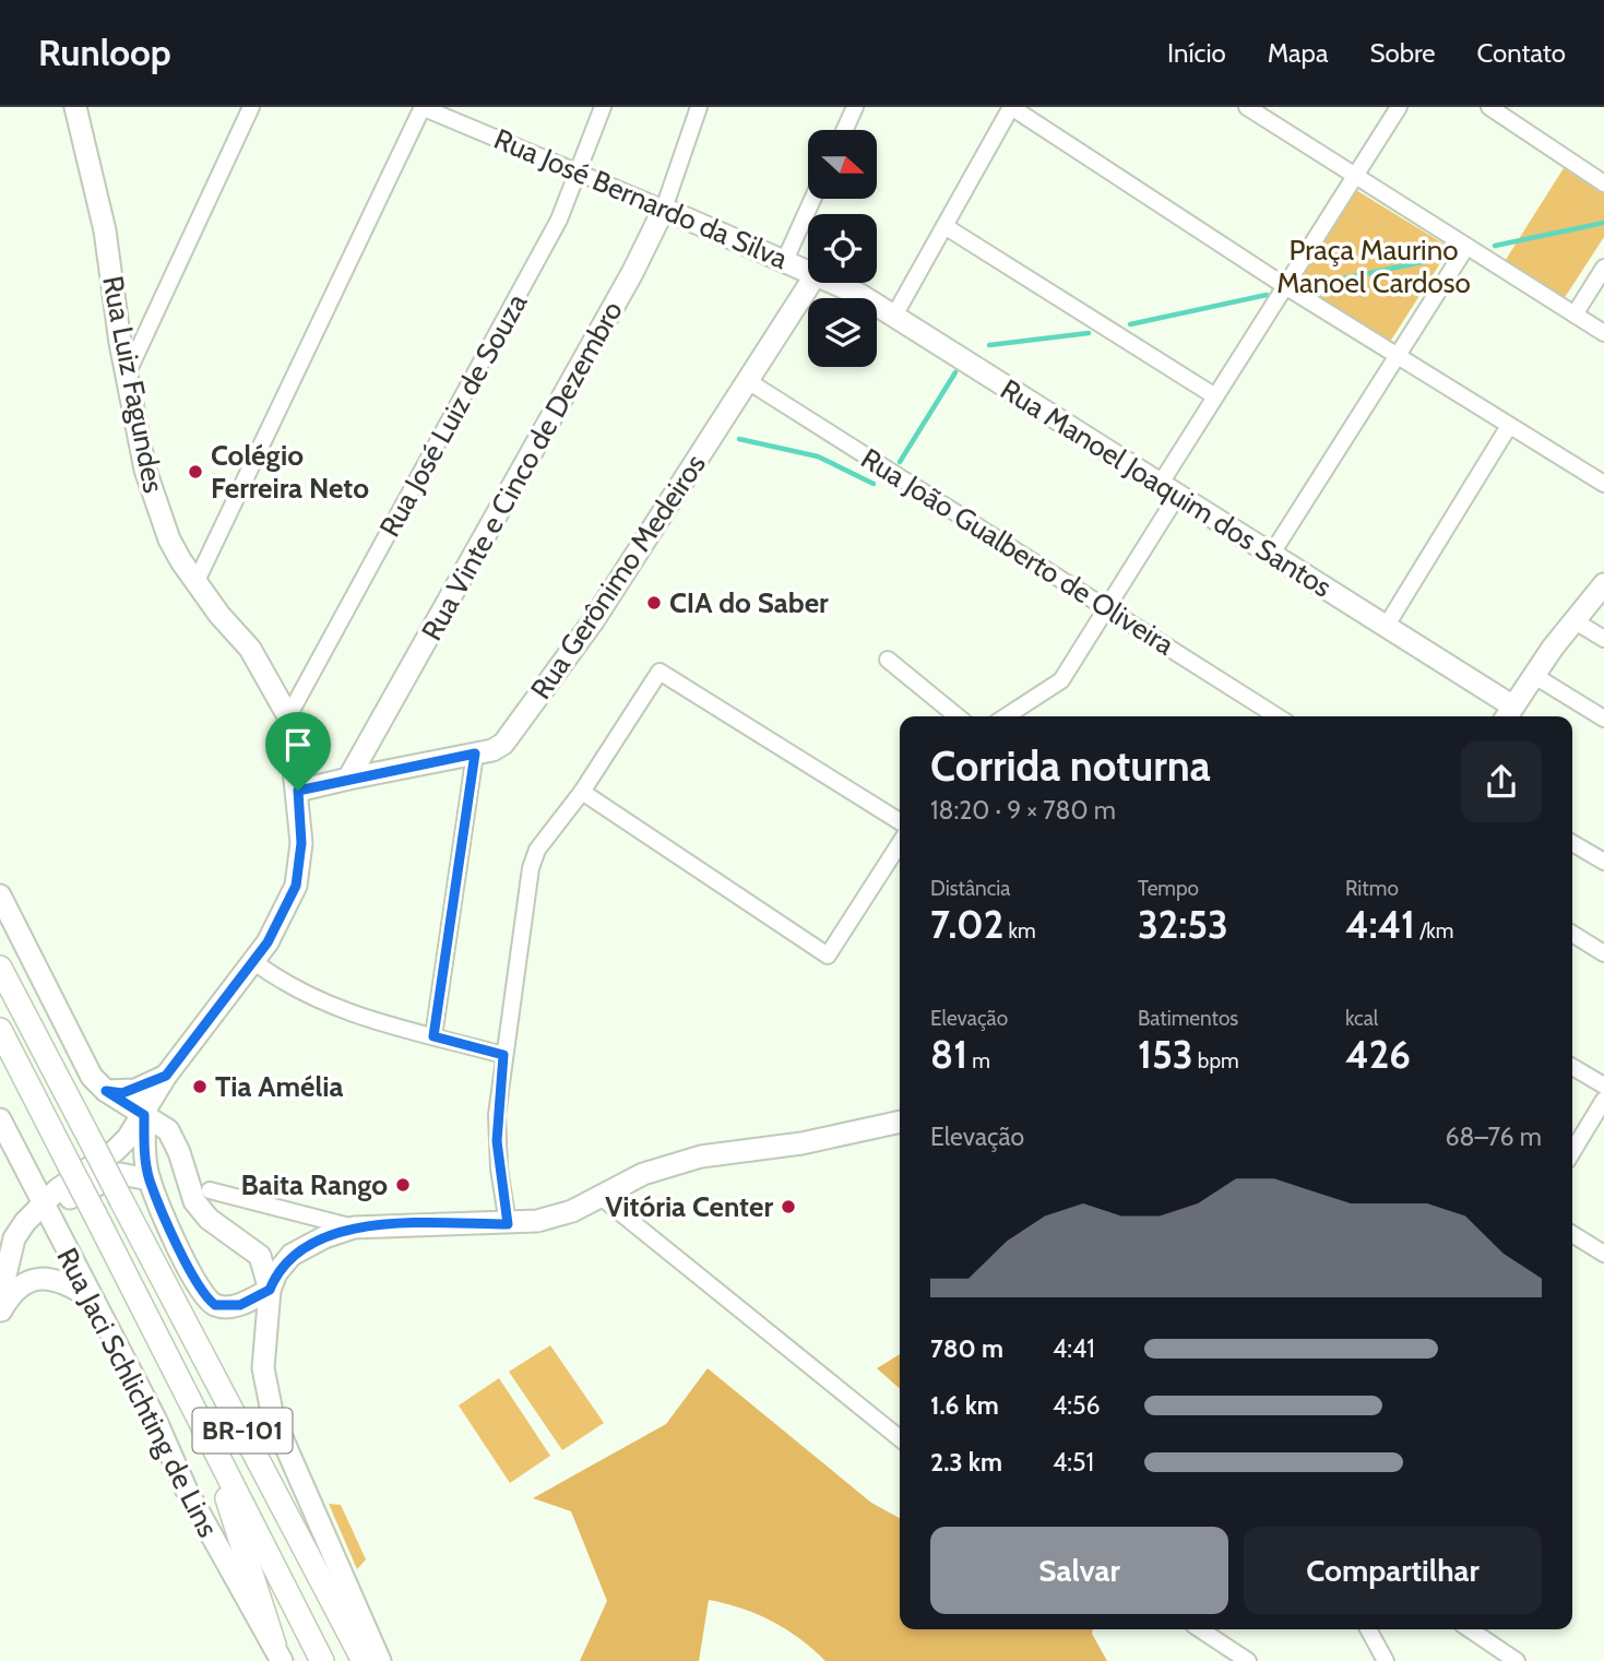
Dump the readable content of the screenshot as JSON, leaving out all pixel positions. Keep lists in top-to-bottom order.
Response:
{
  "streets": {
    "highway": ["BR-101"],
    "main road": [
      "Rua José Bernardo da Silva",
      "Rua Luiz Fagundes",
      "Rua Vinte e Cinco de Dezembro",
      "Rua Manoel Joaquim dos Santos",
      "Rua Gerônimo Medeiros",
      "Rua Jaci Schlichting de Lins"
    ],
    "street": ["Rua José Luiz de Souza", "Rua João Gualberto de Oliveira"]
  },
  "crossings": [
    ["Rua José Bernardo da Silva", "Rua José Luiz de Souza"],
    ["Rua José Bernardo da Silva", "Rua Vinte e Cinco de Dezembro"],
    ["Rua Luiz Fagundes", "Rua José Luiz de Souza"],
    ["Rua Luiz Fagundes", "Rua Jaci Schlichting de Lins"],
    ["Rua Vinte e Cinco de Dezembro", "Rua Gerônimo Medeiros"],
    ["Rua João Gualberto de Oliveira", "Rua Gerônimo Medeiros"]
  ],
  "parks": ["Praça Maurino Manoel Cardoso"],
  "places": [
    "Colégio Ferreira Neto",
    "CIA do Saber",
    "Tia Amélia",
    "Baita Rango",
    "Vitória Center"
  ],
  "north": "right",
  "page": {
    "header": "Runloop",
    "nav": [
      "Início",
      "Mapa",
      "Sobre",
      "Contato"
    ],
    "heading": ["Corrida noturna", "18:20 · 9 × 780 m"],
    "stats": [
      ["Distância", "7.02 km"],
      ["Tempo", "32:53"],
      ["Ritmo", "4:41 /km"],
      ["Elevação", "81 m"],
      ["Batimentos", "153 bpm"],
      ["kcal", "426"]
    ],
    "chart": ["Elevação", "68–76 m"],
    "list": [
      {
        "name": "780 m",
        "note": "4:41"
      },
      {
        "name": "1.6 km",
        "note": "4:56"
      },
      {
        "name": "2.3 km",
        "note": "4:51"
      }
    ],
    "buttons": ["Salvar", "Compartilhar"]
  }
}
